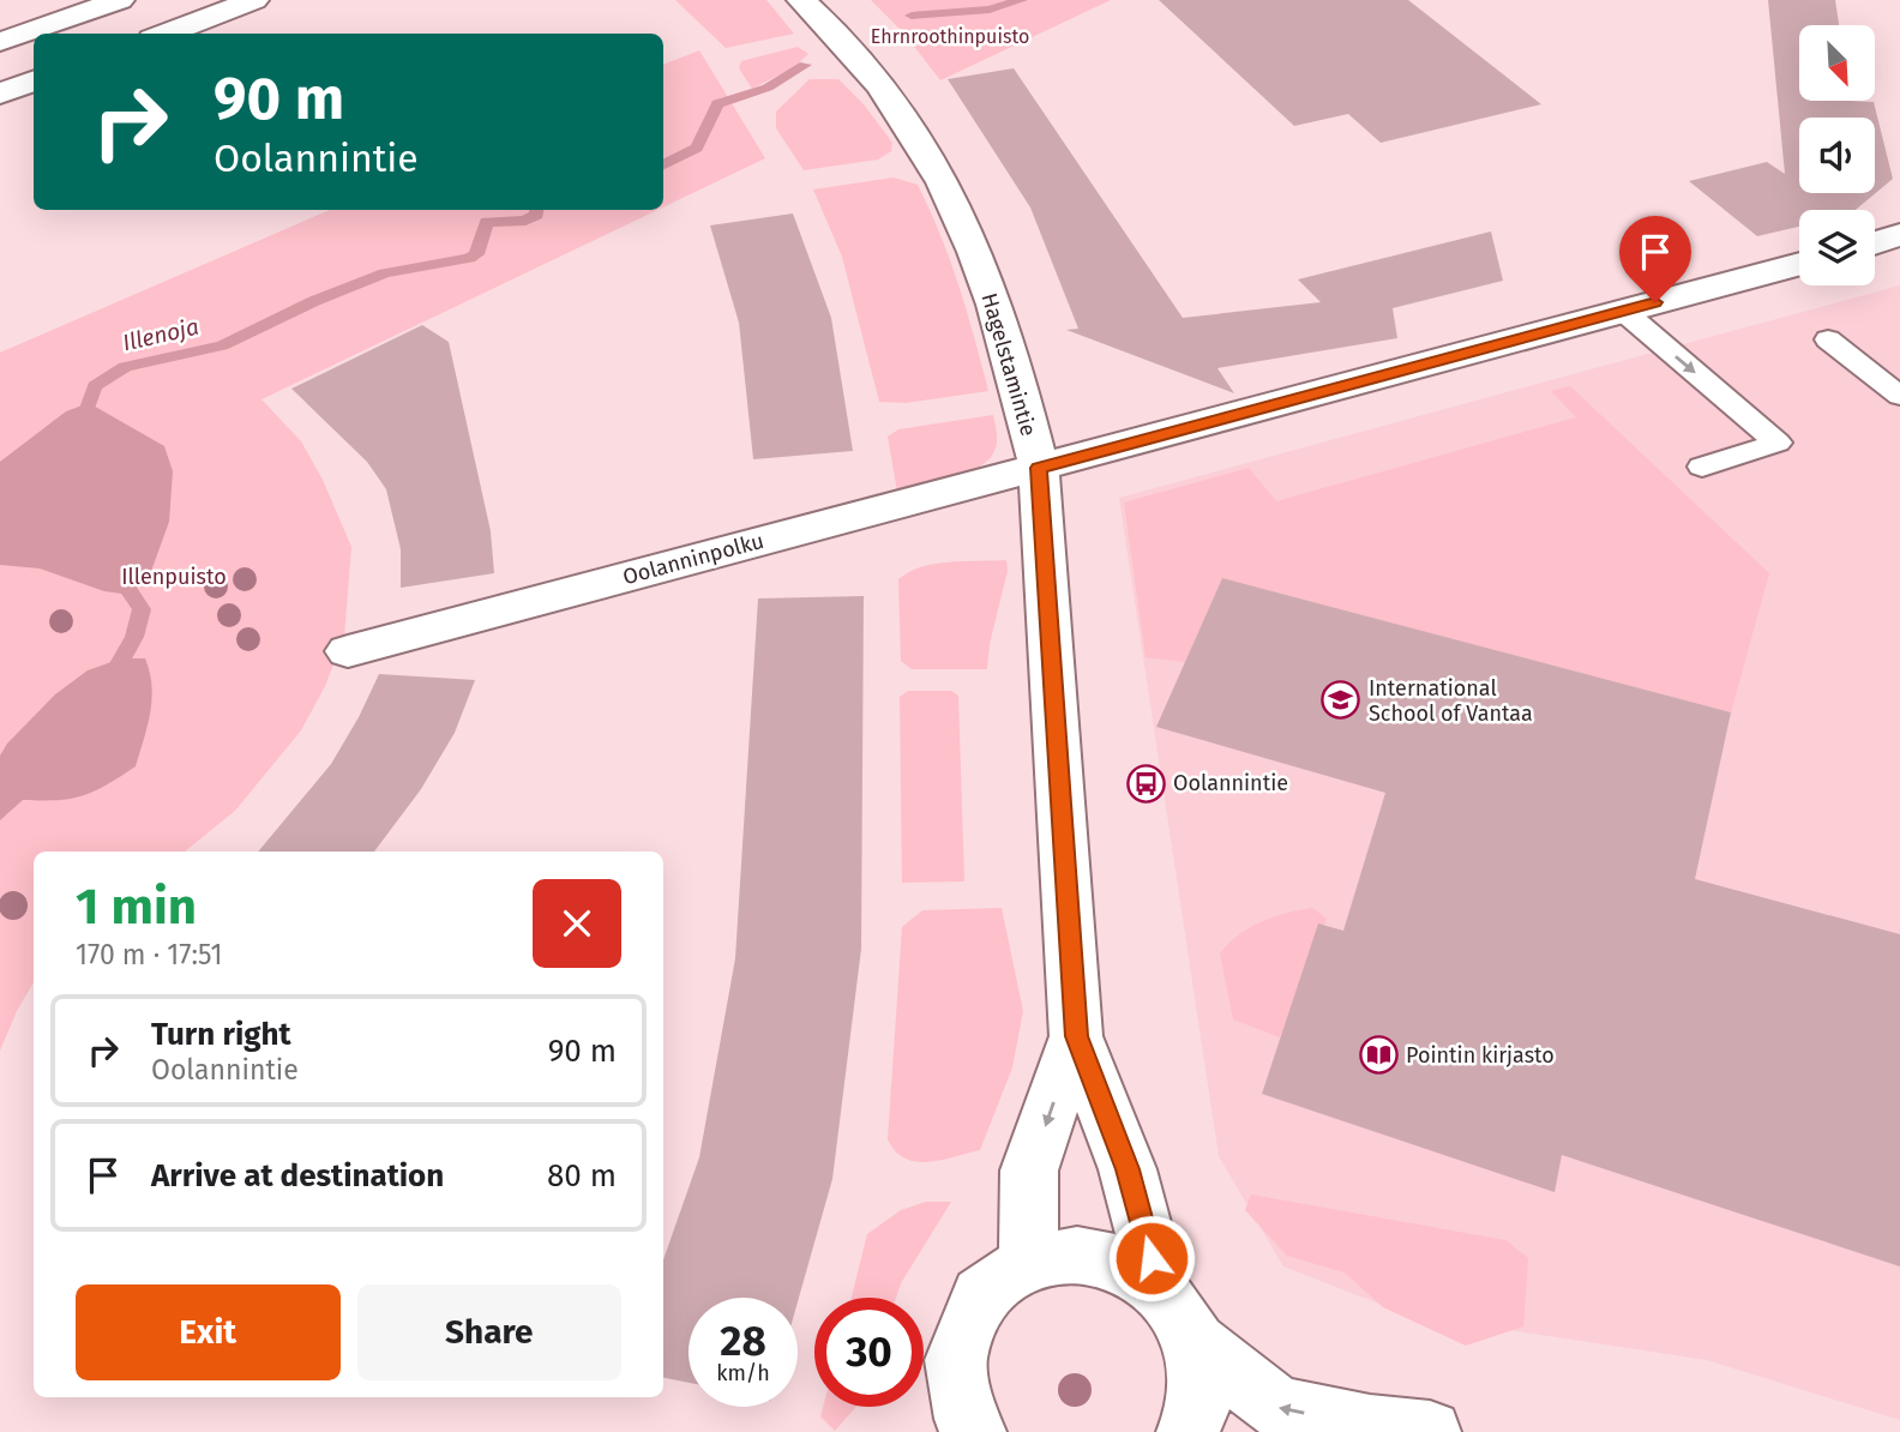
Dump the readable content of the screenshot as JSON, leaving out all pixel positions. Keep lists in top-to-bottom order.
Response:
{
  "streets": {
    "street": ["Hagelstamintie", "Oolanninpolku"]
  },
  "crossings": [
    ["Hagelstamintie", "Oolanninpolku"]
  ],
  "water": ["Illenoja"],
  "parks": ["Ehrnroothinpuisto", "Illenpuisto"],
  "places": {
    "school or university": ["International School of Vantaa"],
    "bus stop": ["Oolannintie"],
    "library": ["Pointin kirjasto"]
  },
  "north": "bottom right",
  "page": {
    "turn": ["90 m", "Oolannintie"],
    "heading": ["1 min", "170 m · 17:51"],
    "list": [
      {
        "name": "Turn right",
        "note": "Oolannintie",
        "value": "90 m"
      },
      {
        "name": "Arrive at destination",
        "value": "80 m"
      }
    ],
    "buttons": ["Exit", "Share"],
    "speed": "28 km/h",
    "limit": "30"
  }
}
